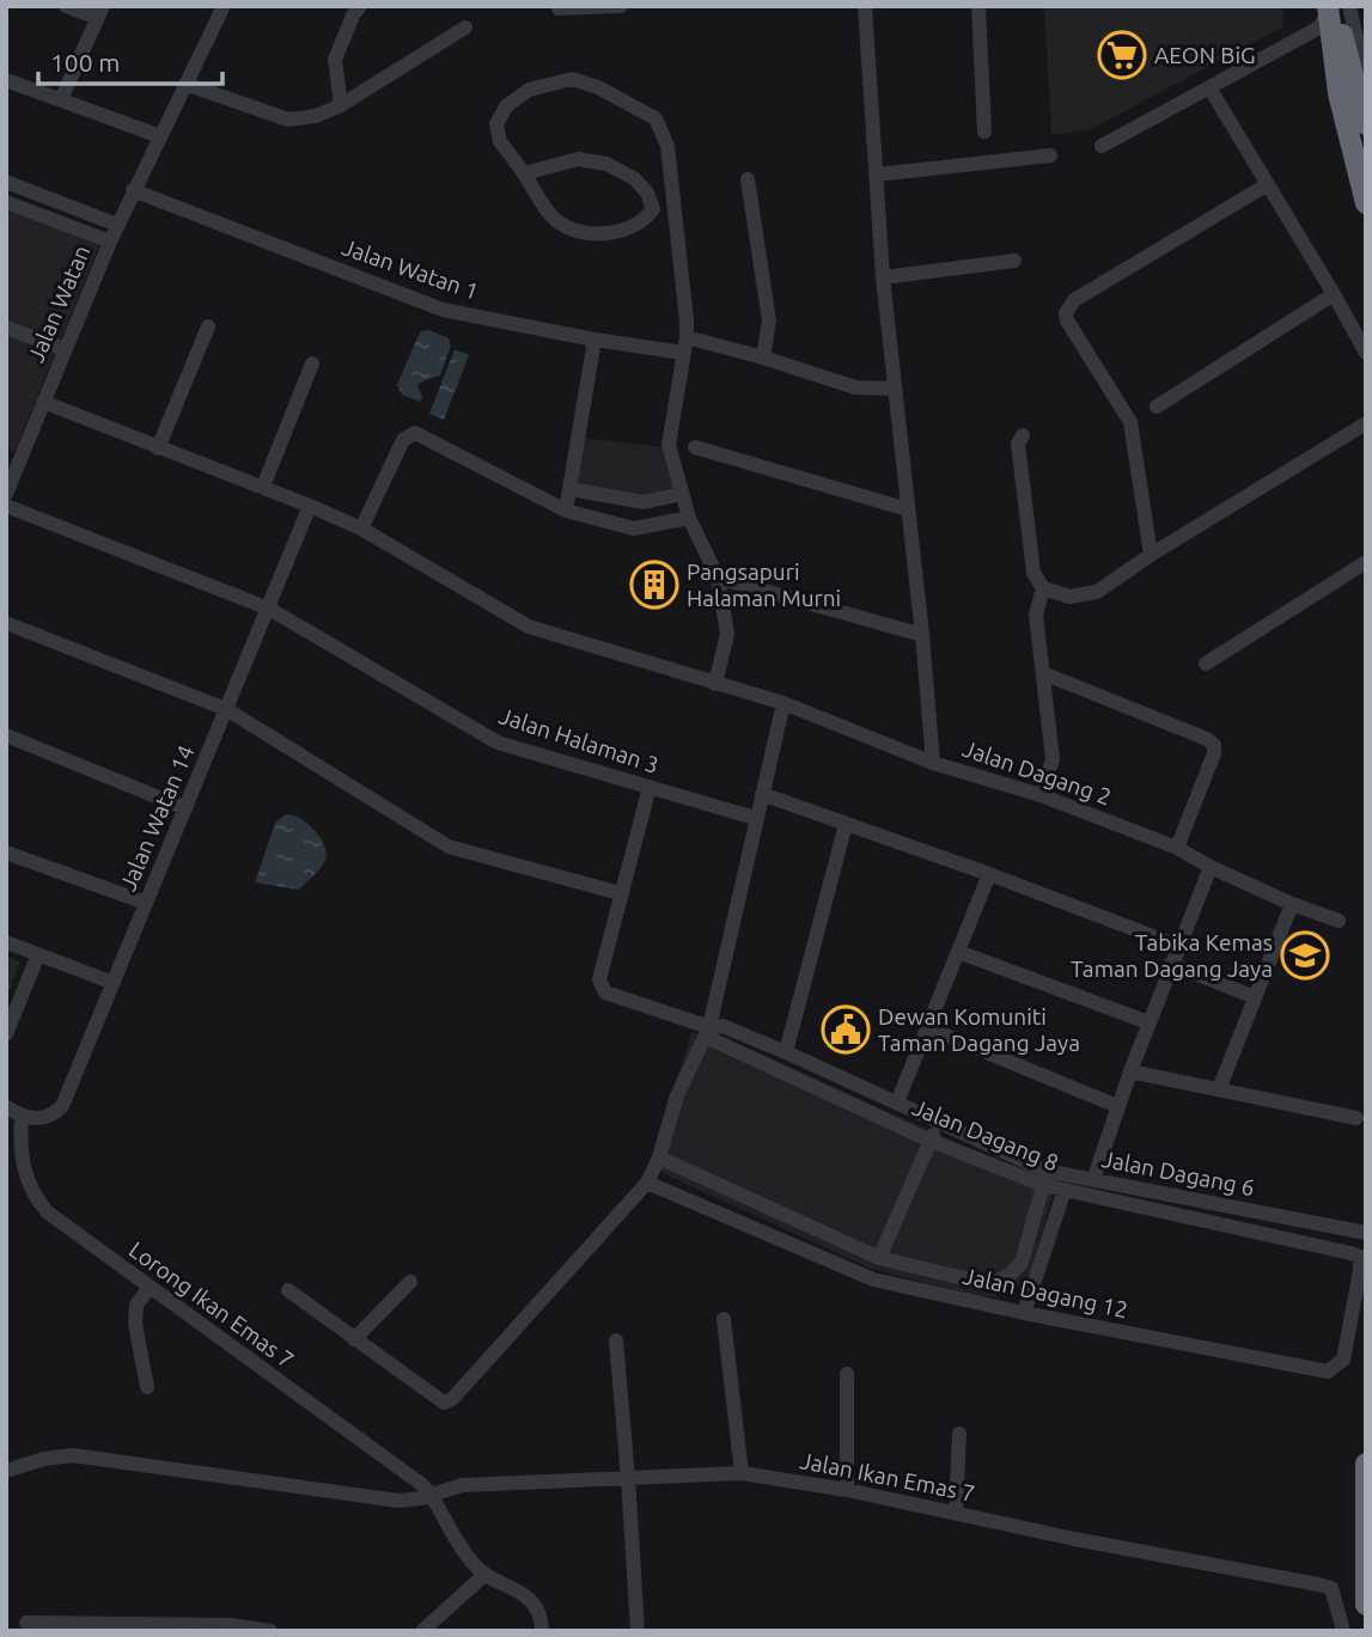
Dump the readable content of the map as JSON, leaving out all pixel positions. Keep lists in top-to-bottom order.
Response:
{
  "streets": {
    "street": [
      "Jalan Watan 1",
      "Jalan Watan",
      "Jalan Halaman 3",
      "Jalan Dagang 2",
      "Jalan Watan 14",
      "Jalan Dagang 8",
      "Jalan Dagang 6",
      "Jalan Dagang 12",
      "Lorong Ikan Emas 7",
      "Jalan Ikan Emas 7"
    ]
  },
  "crossings": [
    ["Jalan Watan 1", "Jalan Watan"],
    ["Jalan Watan", "Jalan Dagang 2"],
    ["Jalan Halaman 3", "Jalan Watan 14"],
    ["Jalan Dagang 2", "Jalan Watan 14"],
    ["Jalan Watan 14", "Lorong Ikan Emas 7"],
    ["Jalan Dagang 8", "Jalan Dagang 6"],
    ["Jalan Dagang 8", "Jalan Dagang 12"],
    ["Lorong Ikan Emas 7", "Jalan Ikan Emas 7"]
  ],
  "places": {
    "supermarket": ["AEON BiG"],
    "building": ["Pangsapuri Halaman Murni"],
    "school or university": ["Tabika Kemas Taman Dagang Jaya"],
    "public building": ["Dewan Komuniti Taman Dagang Jaya"]
  },
  "scale_bar": "100 m"
}
